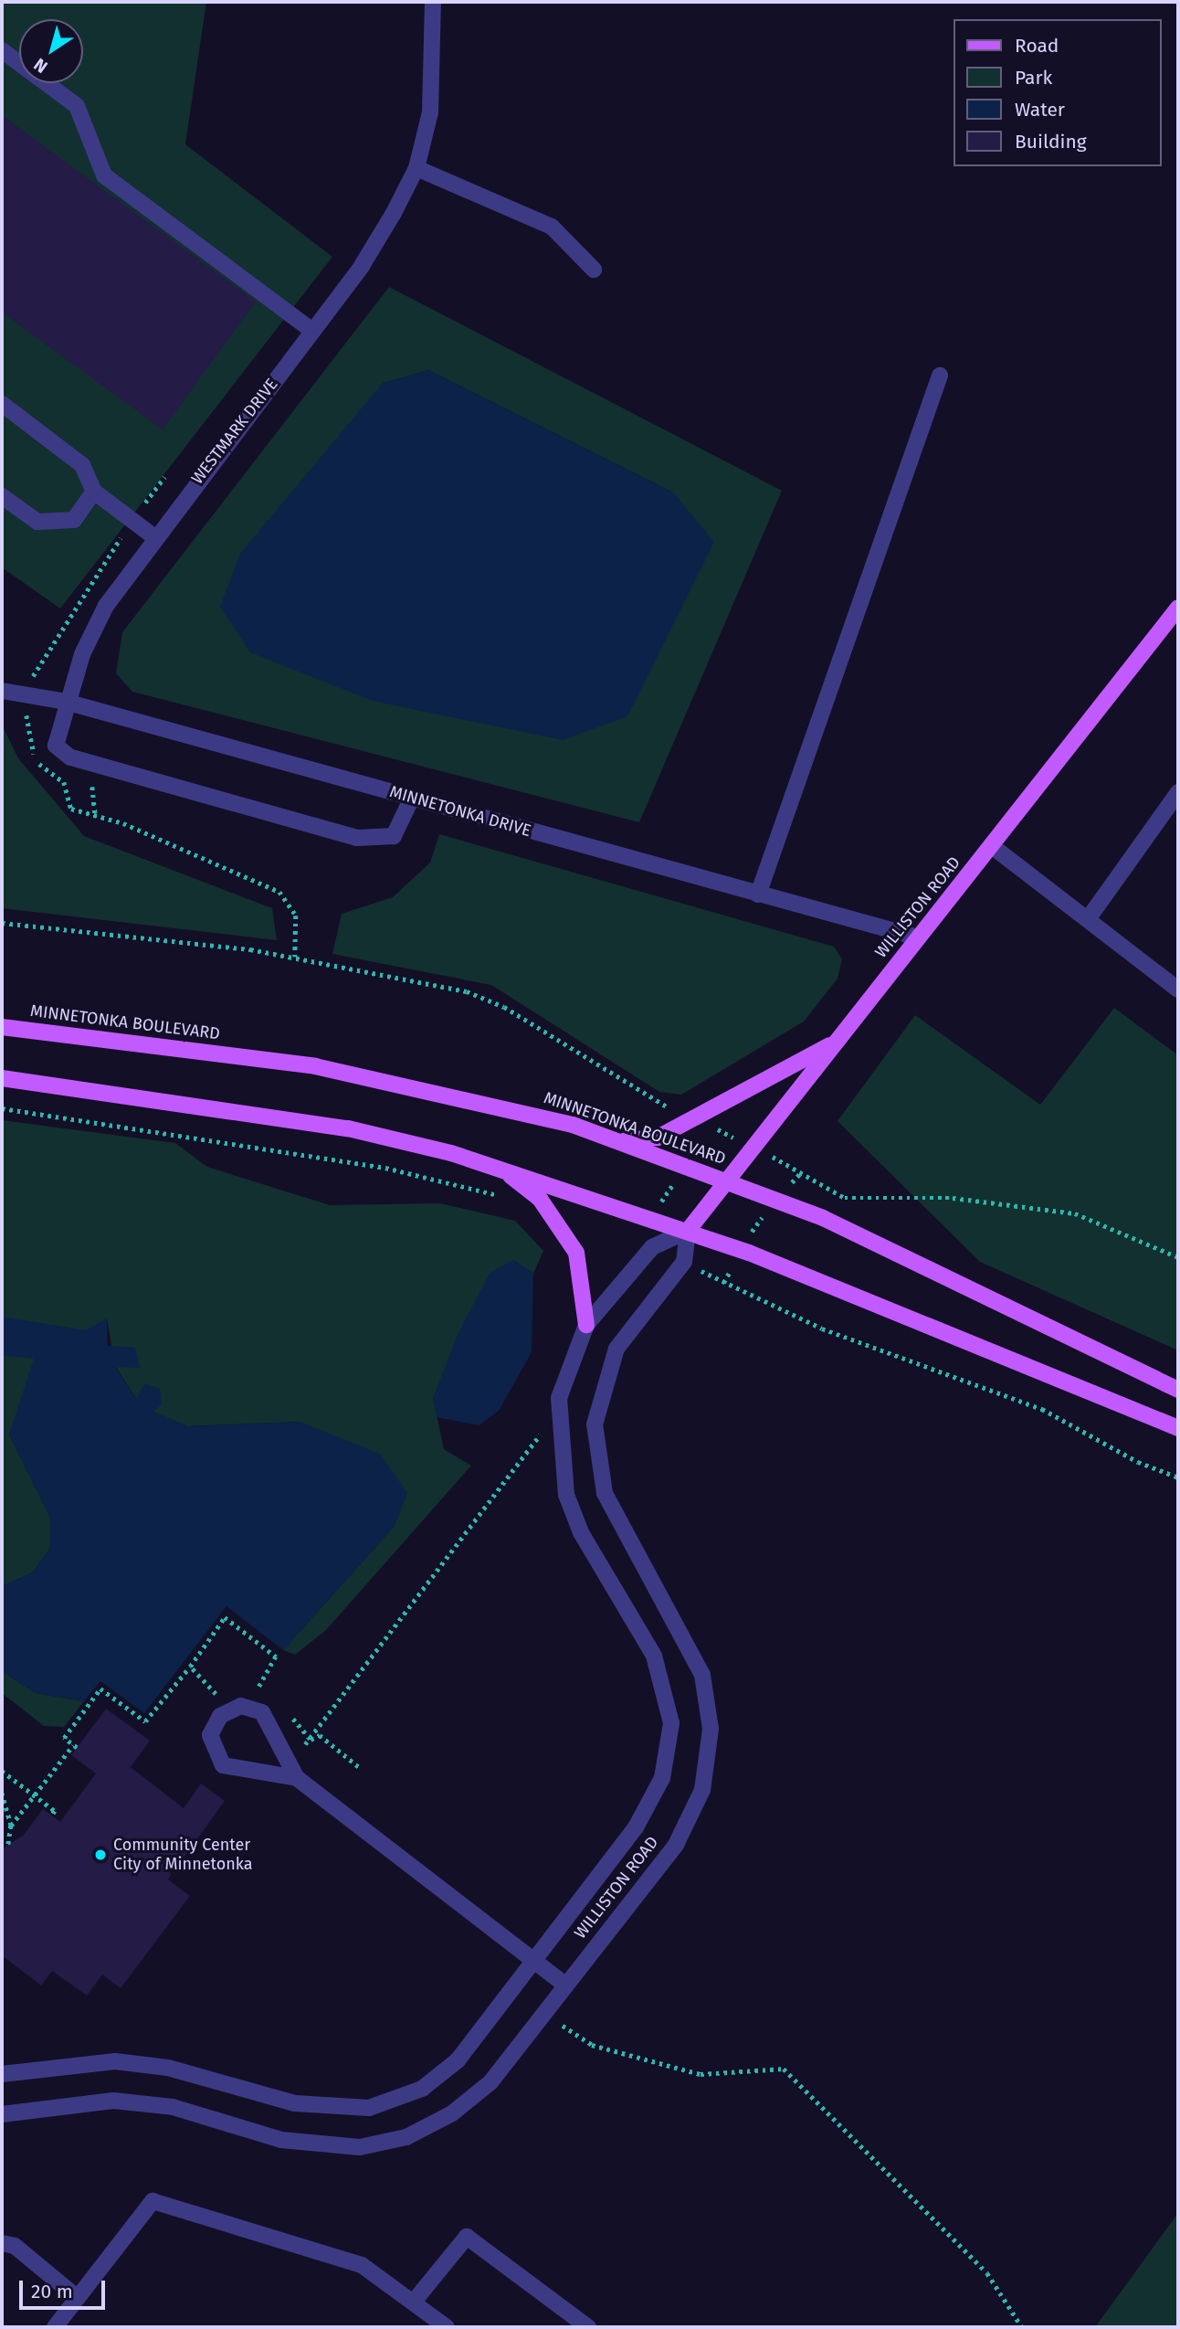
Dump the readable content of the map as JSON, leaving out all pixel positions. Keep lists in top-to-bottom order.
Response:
{
  "streets": {
    "main road": ["WILLISTON ROAD", "MINNETONKA BOULEVARD"],
    "street": ["WESTMARK DRIVE", "MINNETONKA DRIVE"]
  },
  "crossings": [
    ["WESTMARK DRIVE", "MINNETONKA DRIVE"],
    ["MINNETONKA DRIVE", "WILLISTON ROAD"],
    ["WILLISTON ROAD", "MINNETONKA BOULEVARD"]
  ],
  "places": ["Community Center City of Minnetonka"],
  "legend": [
    "Road",
    "Park",
    "Water",
    "Building"
  ],
  "scale_bar": "20 m",
  "north": "bottom left"
}
